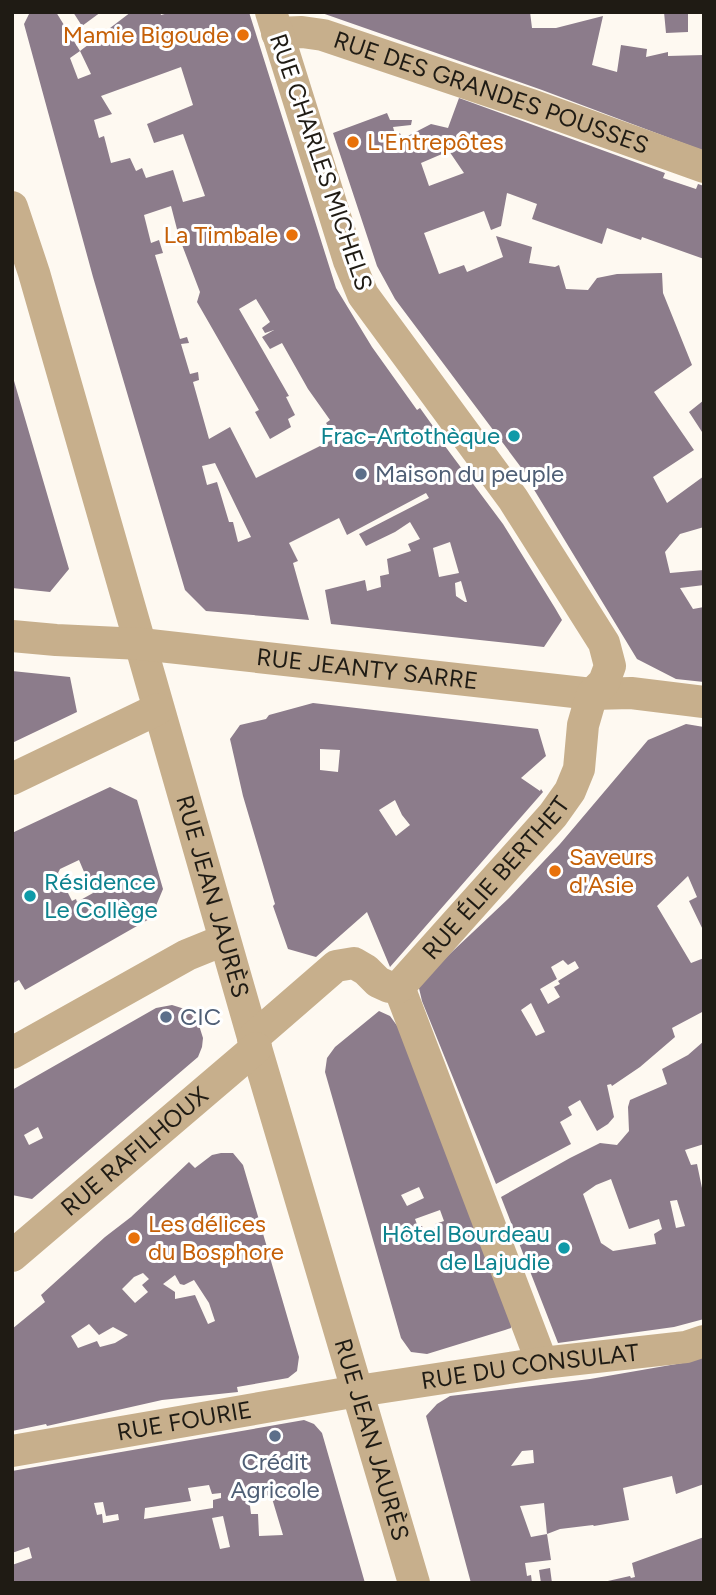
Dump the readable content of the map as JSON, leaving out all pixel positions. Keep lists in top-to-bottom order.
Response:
{
  "streets": {
    "street": [
      "RUE DES GRANDES POUSSES",
      "RUE CHARLES MICHELS",
      "RUE JEANTY SARRE",
      "RUE ÉLIE BERTHET",
      "RUE JEAN JAURÈS",
      "RUE RAFILHOUX",
      "RUE DU CONSULAT",
      "RUE FOURIE"
    ]
  },
  "crossings": [
    ["RUE DES GRANDES POUSSES", "RUE CHARLES MICHELS"],
    ["RUE CHARLES MICHELS", "RUE JEANTY SARRE"],
    ["RUE CHARLES MICHELS", "RUE ÉLIE BERTHET"],
    ["RUE JEANTY SARRE", "RUE ÉLIE BERTHET"],
    ["RUE JEANTY SARRE", "RUE JEAN JAURÈS"],
    ["RUE JEAN JAURÈS", "RUE RAFILHOUX"],
    ["RUE JEAN JAURÈS", "RUE DU CONSULAT"],
    ["RUE JEAN JAURÈS", "RUE FOURIE"],
    ["RUE DU CONSULAT", "RUE FOURIE"]
  ],
  "places": [
    "Mamie Bigoude",
    "L'Entrepôtes",
    "La Timbale",
    "Frac-Artothèque",
    "Maison du peuple",
    "Saveurs d'Asie",
    "Résidence Le Collège",
    "CIC",
    "Les délices du Bosphore",
    "Hôtel Bourdeau de Lajudie",
    "Crédit Agricole"
  ]
}
